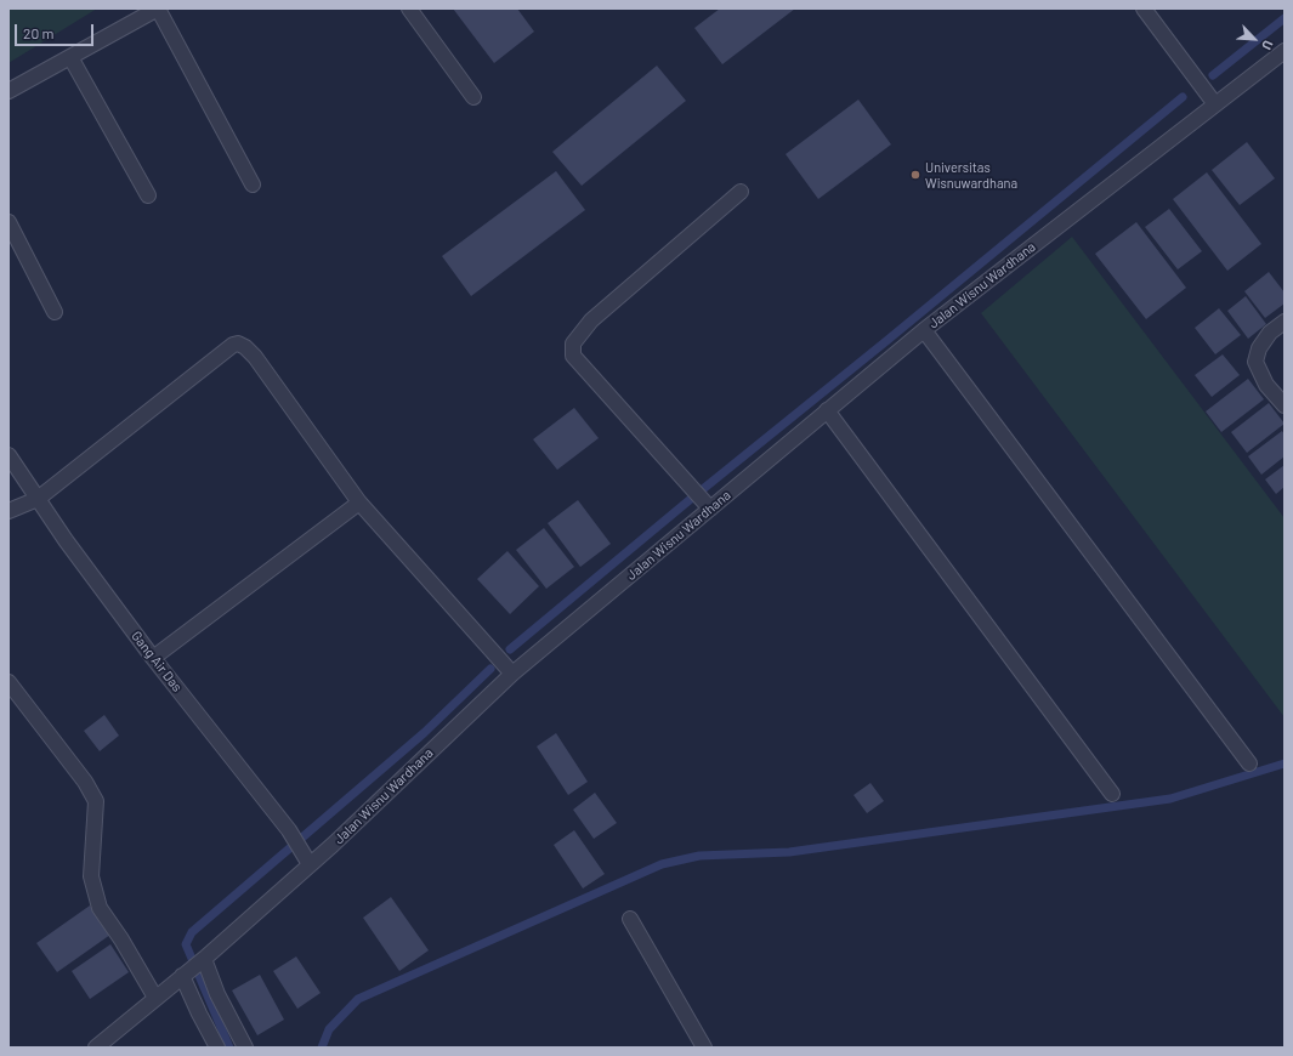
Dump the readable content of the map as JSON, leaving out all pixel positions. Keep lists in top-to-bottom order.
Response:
{
  "streets": {
    "street": ["Jalan Wisnu Wardhana", "Gang Air Das"]
  },
  "crossings": [
    ["Jalan Wisnu Wardhana", "Gang Air Das"]
  ],
  "places": ["Universitas Wisnuwardhana"],
  "scale_bar": "20 m",
  "north": "bottom right"
}
